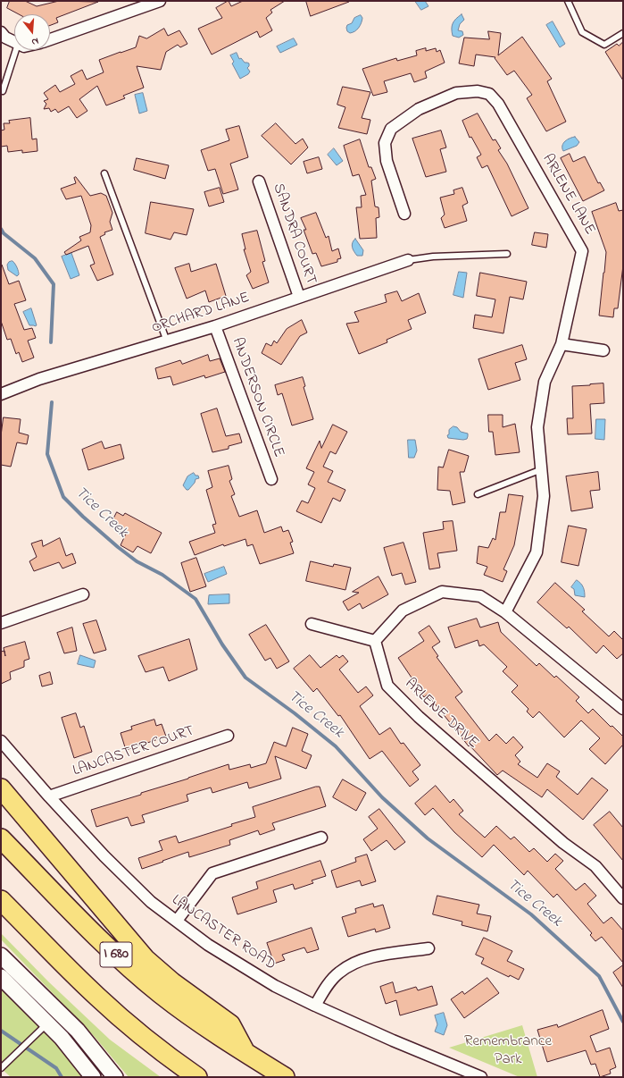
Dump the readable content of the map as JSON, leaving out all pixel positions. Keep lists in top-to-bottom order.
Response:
{
  "streets": {
    "highway": ["I 680"],
    "street": [
      "ARLENE LANE",
      "SANDRA COURT",
      "ORCHARD LANE",
      "ANDERSON CIRCLE",
      "ARLENE DRIVE",
      "LANCASTER COURT",
      "LANCASTER ROAD"
    ]
  },
  "crossings": [
    ["SANDRA COURT", "ORCHARD LANE"],
    ["ORCHARD LANE", "ANDERSON CIRCLE"],
    ["LANCASTER COURT", "LANCASTER ROAD"]
  ],
  "water": ["Tice Creek"],
  "parks": ["Remembrance Park"],
  "north": "bottom"
}
